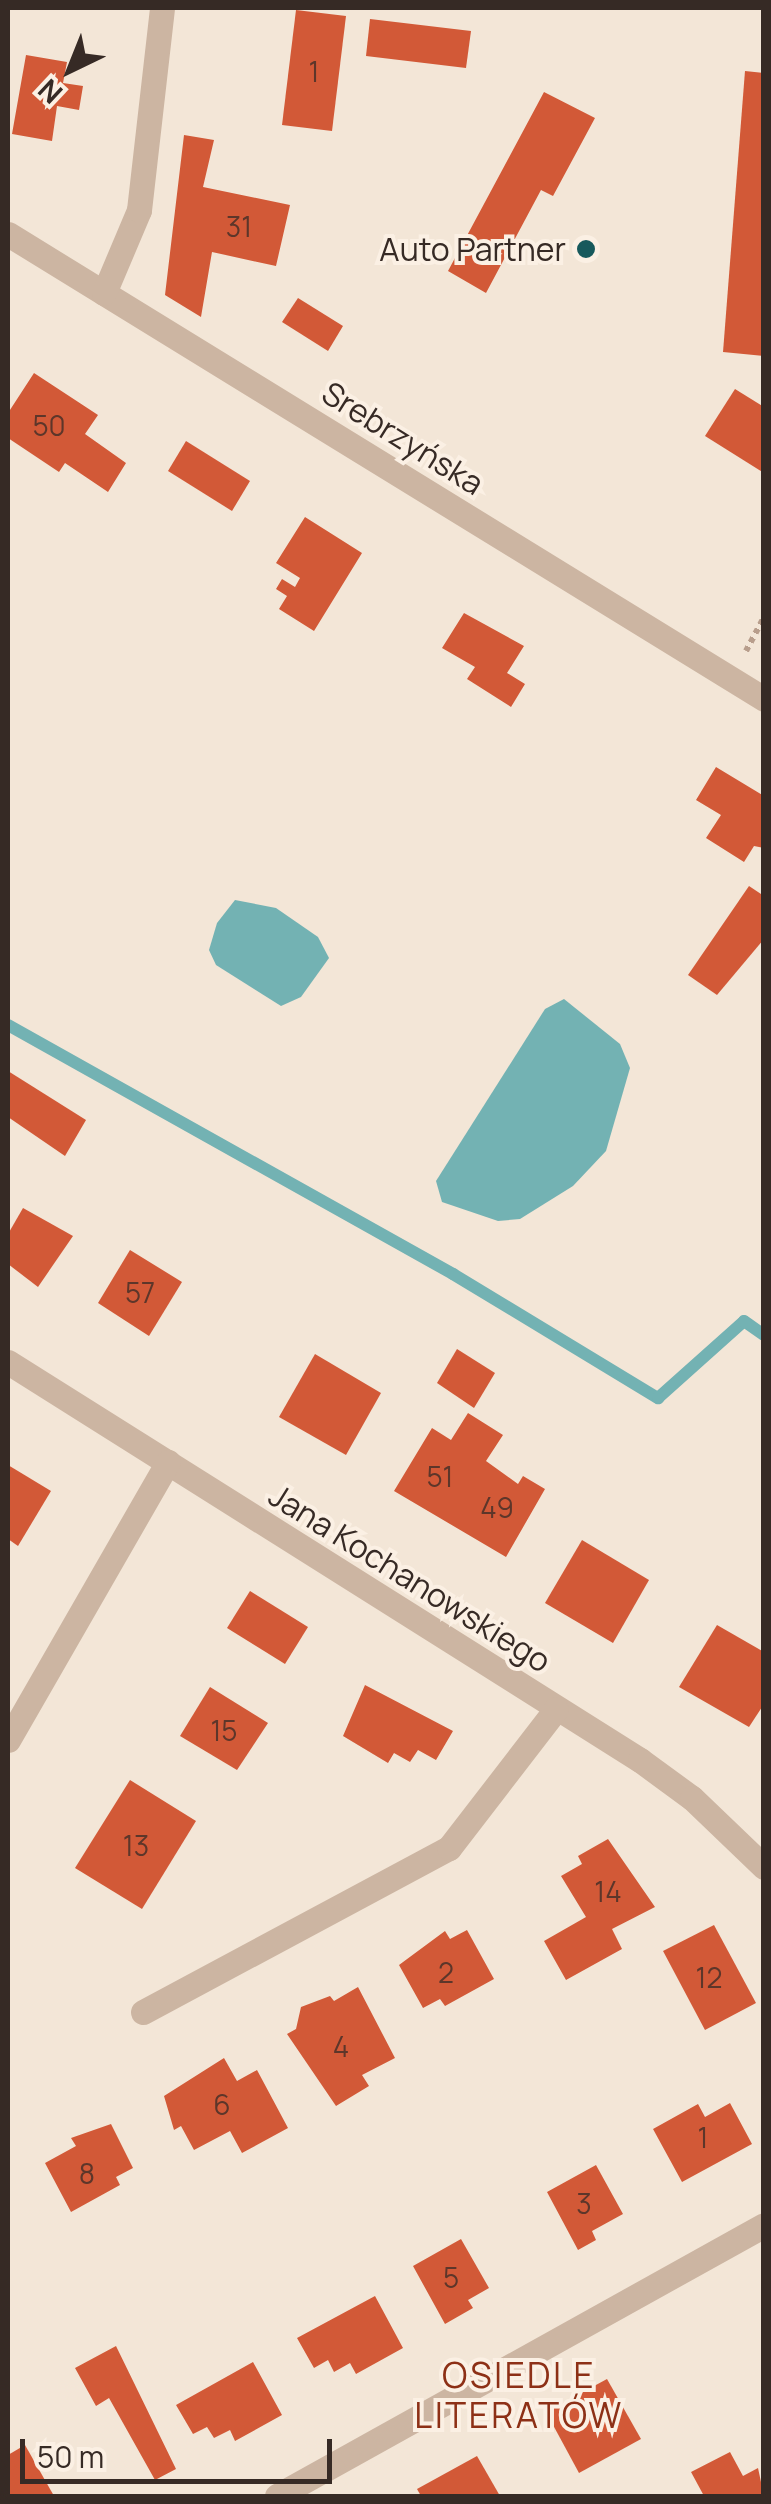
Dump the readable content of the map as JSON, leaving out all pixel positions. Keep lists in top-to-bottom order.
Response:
{
  "streets": {
    "street": ["Srebrzyńska", "Jana Kochanowskiego"]
  },
  "districts": ["OSIEDLE LITERATÓW"],
  "places": ["Auto Partner"],
  "house_numbers": [
    "1",
    "31",
    "50",
    "57",
    "51",
    "49",
    "15",
    "13",
    "14",
    "2",
    "12",
    "4",
    "6",
    "1",
    "8",
    "3",
    "5"
  ],
  "scale_bar": "50 m",
  "north": "bottom left"
}
